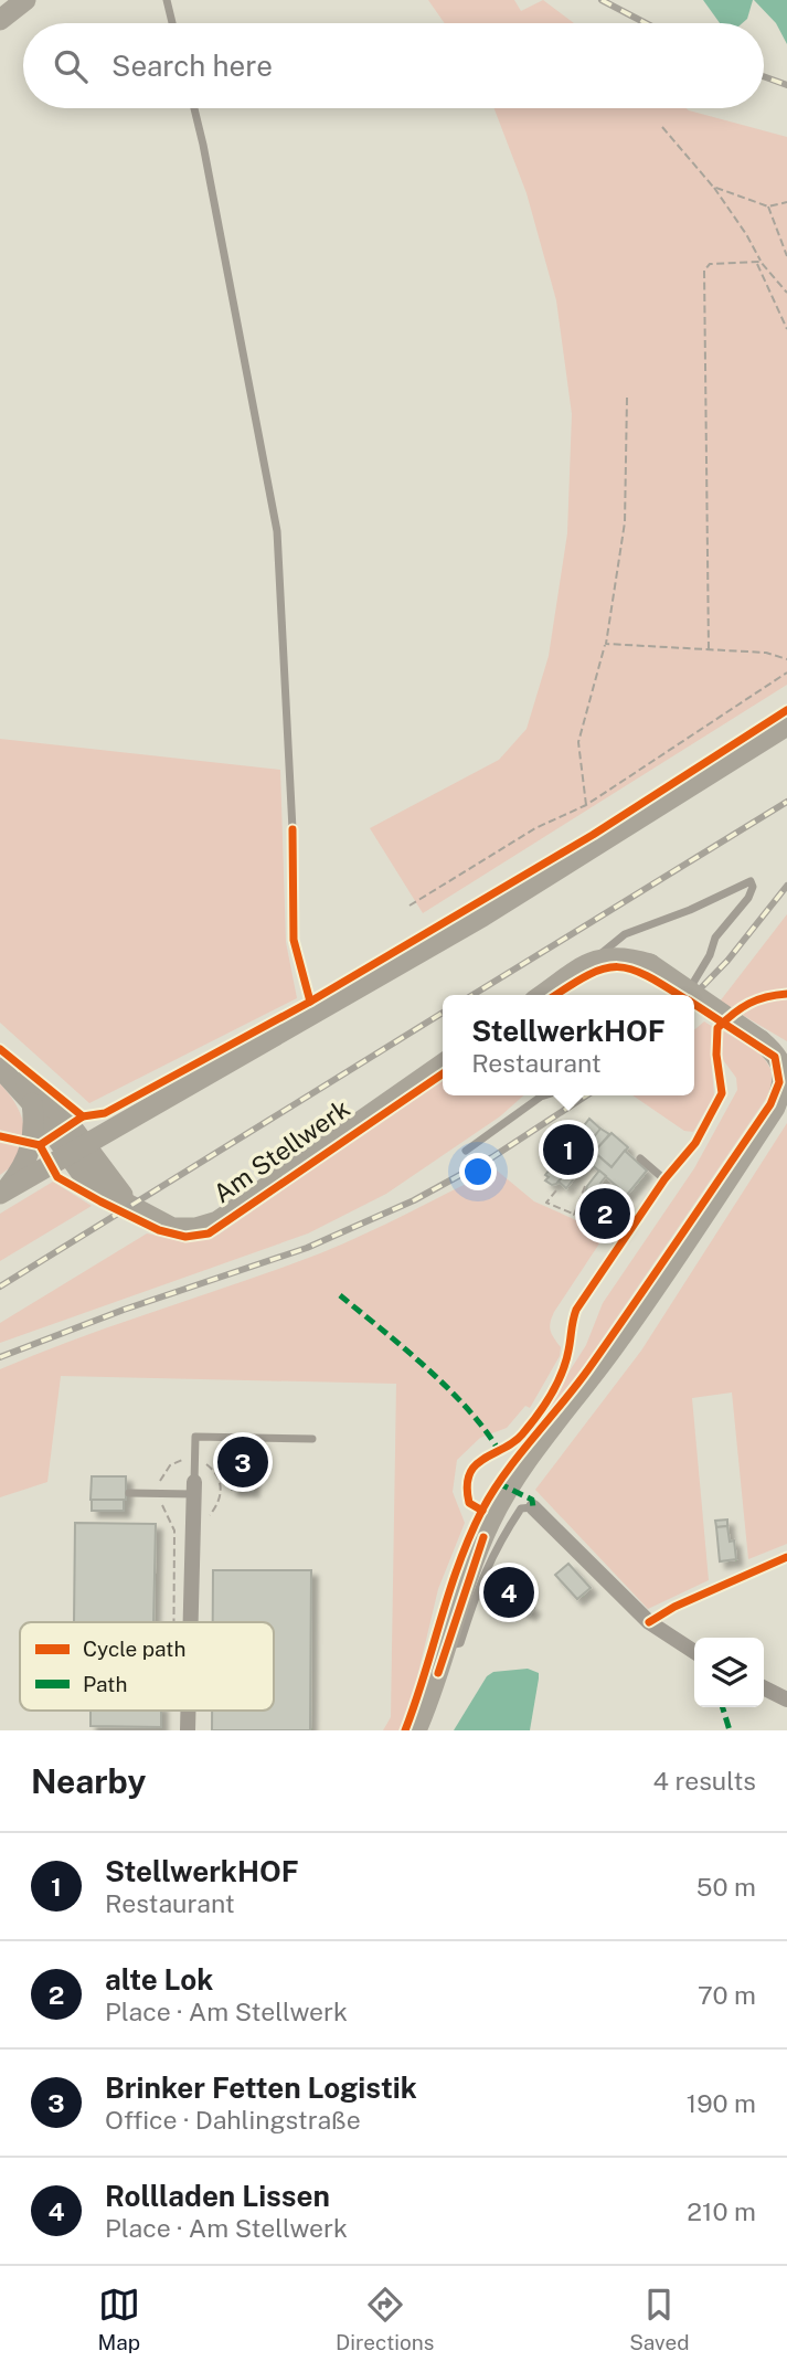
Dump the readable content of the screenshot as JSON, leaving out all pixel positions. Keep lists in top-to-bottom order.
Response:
{
  "streets": {
    "street": ["Am Stellwerk"]
  },
  "legend": ["Cycle path", "Path"],
  "page": {
    "search": "Search here",
    "popup": ["StellwerkHOF", "Restaurant"],
    "pins": [
      "1",
      "2",
      "3",
      "4"
    ],
    "heading": ["Nearby", "4 results"],
    "list": [
      {
        "mark": "1",
        "name": "StellwerkHOF",
        "note": "Restaurant",
        "value": "50 m"
      },
      {
        "mark": "2",
        "name": "alte Lok",
        "note": "Place · Am Stellwerk",
        "value": "70 m"
      },
      {
        "mark": "3",
        "name": "Brinker Fetten Logistik",
        "note": "Office · Dahlingstraße",
        "value": "190 m"
      },
      {
        "mark": "4",
        "name": "Rollladen Lissen",
        "note": "Place · Am Stellwerk",
        "value": "210 m"
      }
    ],
    "nav": ["Map", "Directions", "Saved"]
  }
}
